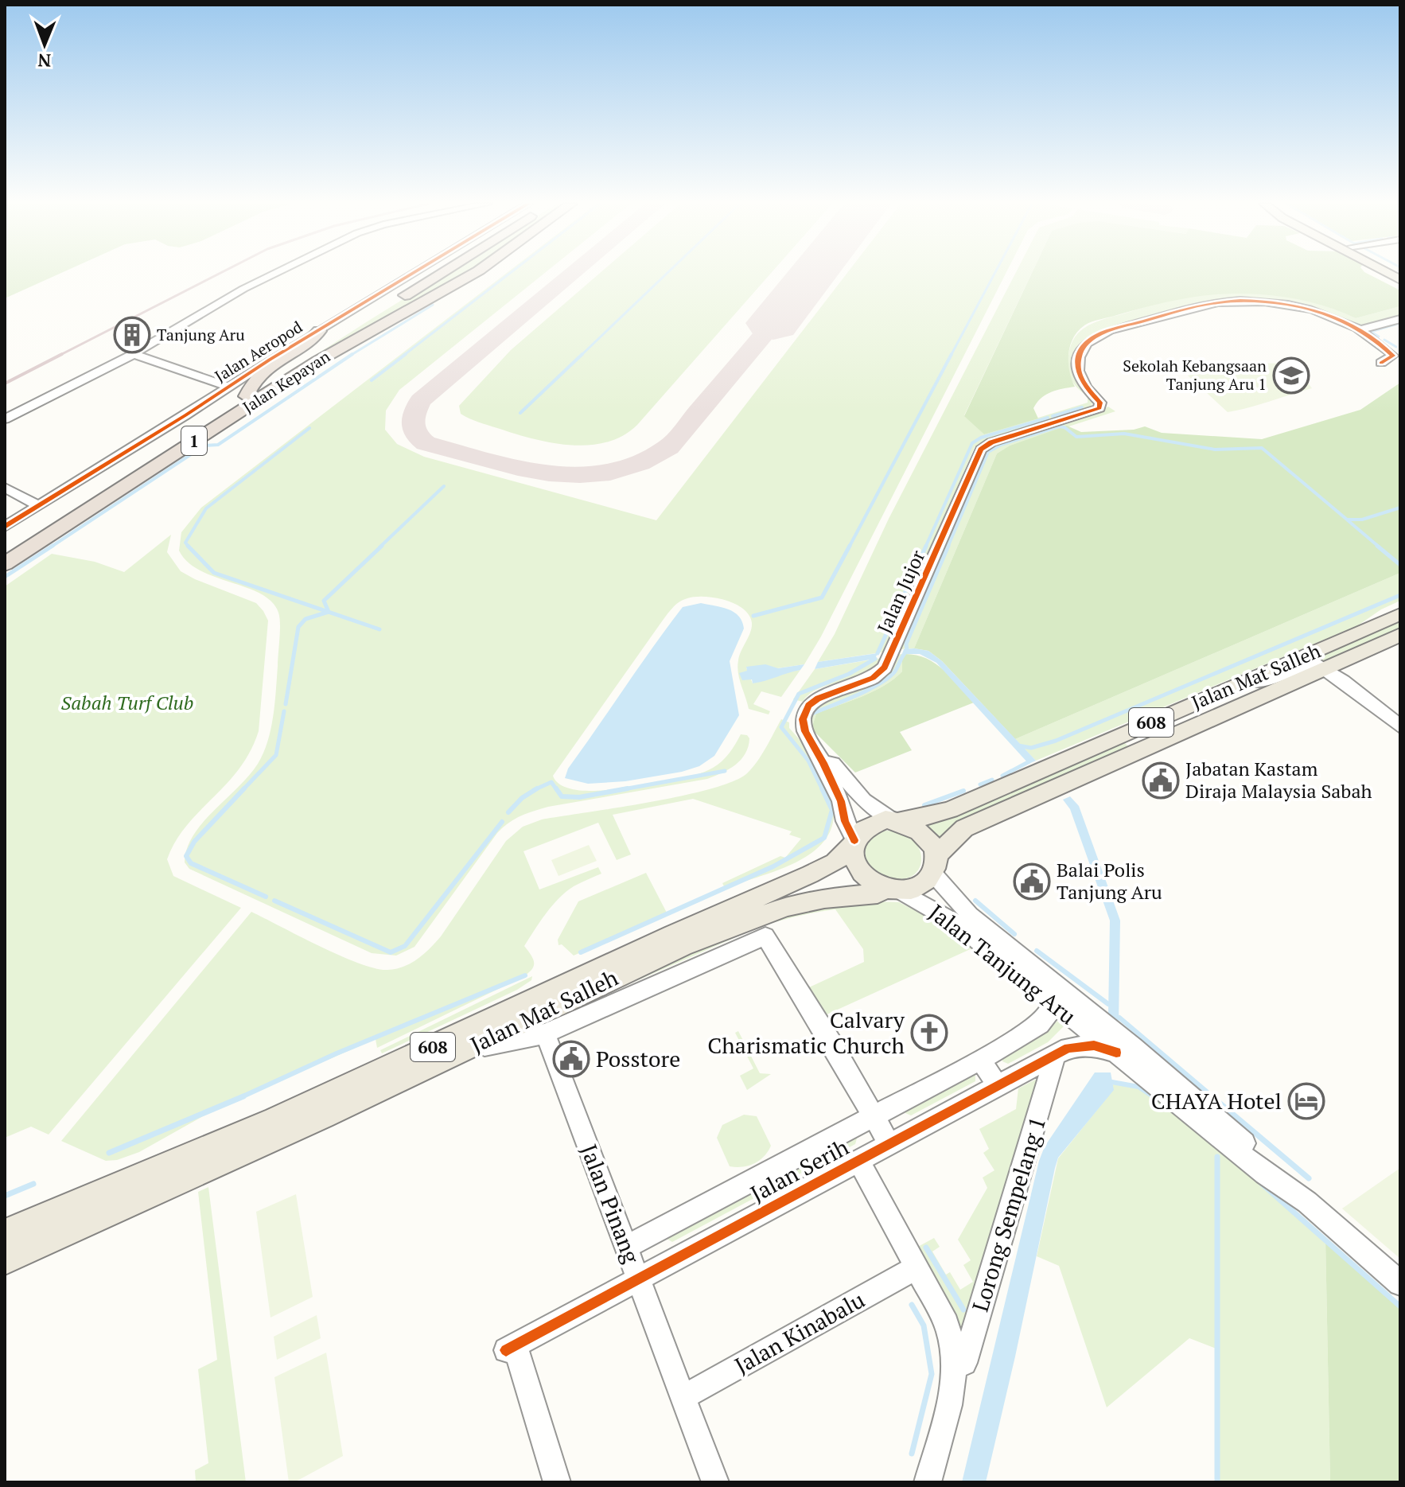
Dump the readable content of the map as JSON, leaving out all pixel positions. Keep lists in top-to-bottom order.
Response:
{
  "streets": {
    "highway": ["Jalan Kepayan", "1"],
    "main road": ["Jalan Mat Salleh", "608"],
    "street": [
      "Jalan Aeropod",
      "Jalan Jujor",
      "Jalan Tanjung Aru",
      "Jalan Serih",
      "Jalan Pinang",
      "Lorong Sempelang 1",
      "Jalan Kinabalu"
    ]
  },
  "crossings": [
    ["Jalan Mat Salleh", "608"],
    ["Jalan Mat Salleh", "Jalan Tanjung Aru"],
    ["608", "Jalan Tanjung Aru"],
    ["Jalan Tanjung Aru", "Jalan Serih"],
    ["Jalan Serih", "Jalan Pinang"],
    ["Jalan Serih", "Lorong Sempelang 1"],
    ["Jalan Pinang", "Jalan Kinabalu"]
  ],
  "parks": ["Sabah Turf Club"],
  "places": {
    "building": ["Tanjung Aru"],
    "school or university": ["Sekolah Kebangsaan Tanjung Aru 1"],
    "public building": ["Jabatan Kastam Diraja Malaysia Sabah", "Balai Polis Tanjung Aru", "Posstore"],
    "church": ["Calvary Charismatic Church"],
    "hotel": ["CHAYA Hotel"]
  },
  "north": "bottom"
}
